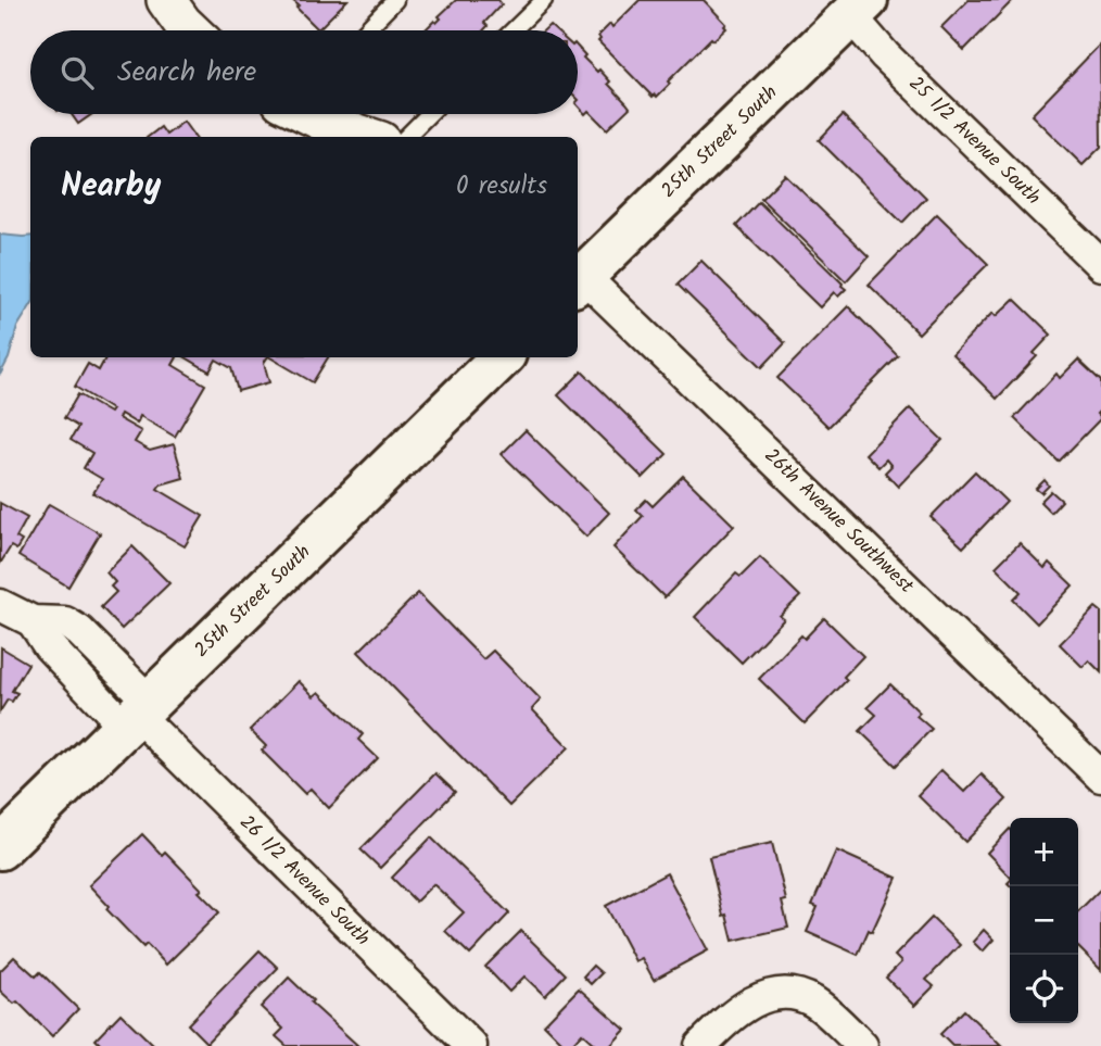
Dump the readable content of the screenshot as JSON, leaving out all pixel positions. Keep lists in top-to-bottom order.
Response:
{
  "streets": {
    "main road": ["25th Street South"],
    "street": ["25 1/2 Avenue South", "26th Avenue Southwest", "26 1/2 Avenue South"]
  },
  "crossings": [
    ["25 1/2 Avenue South", "25th Street South"],
    ["25th Street South", "26 1/2 Avenue South"]
  ],
  "page": {
    "search": "Search here",
    "heading": ["Nearby", "0 results"],
    "map_buttons": ["+", "−"]
  }
}
